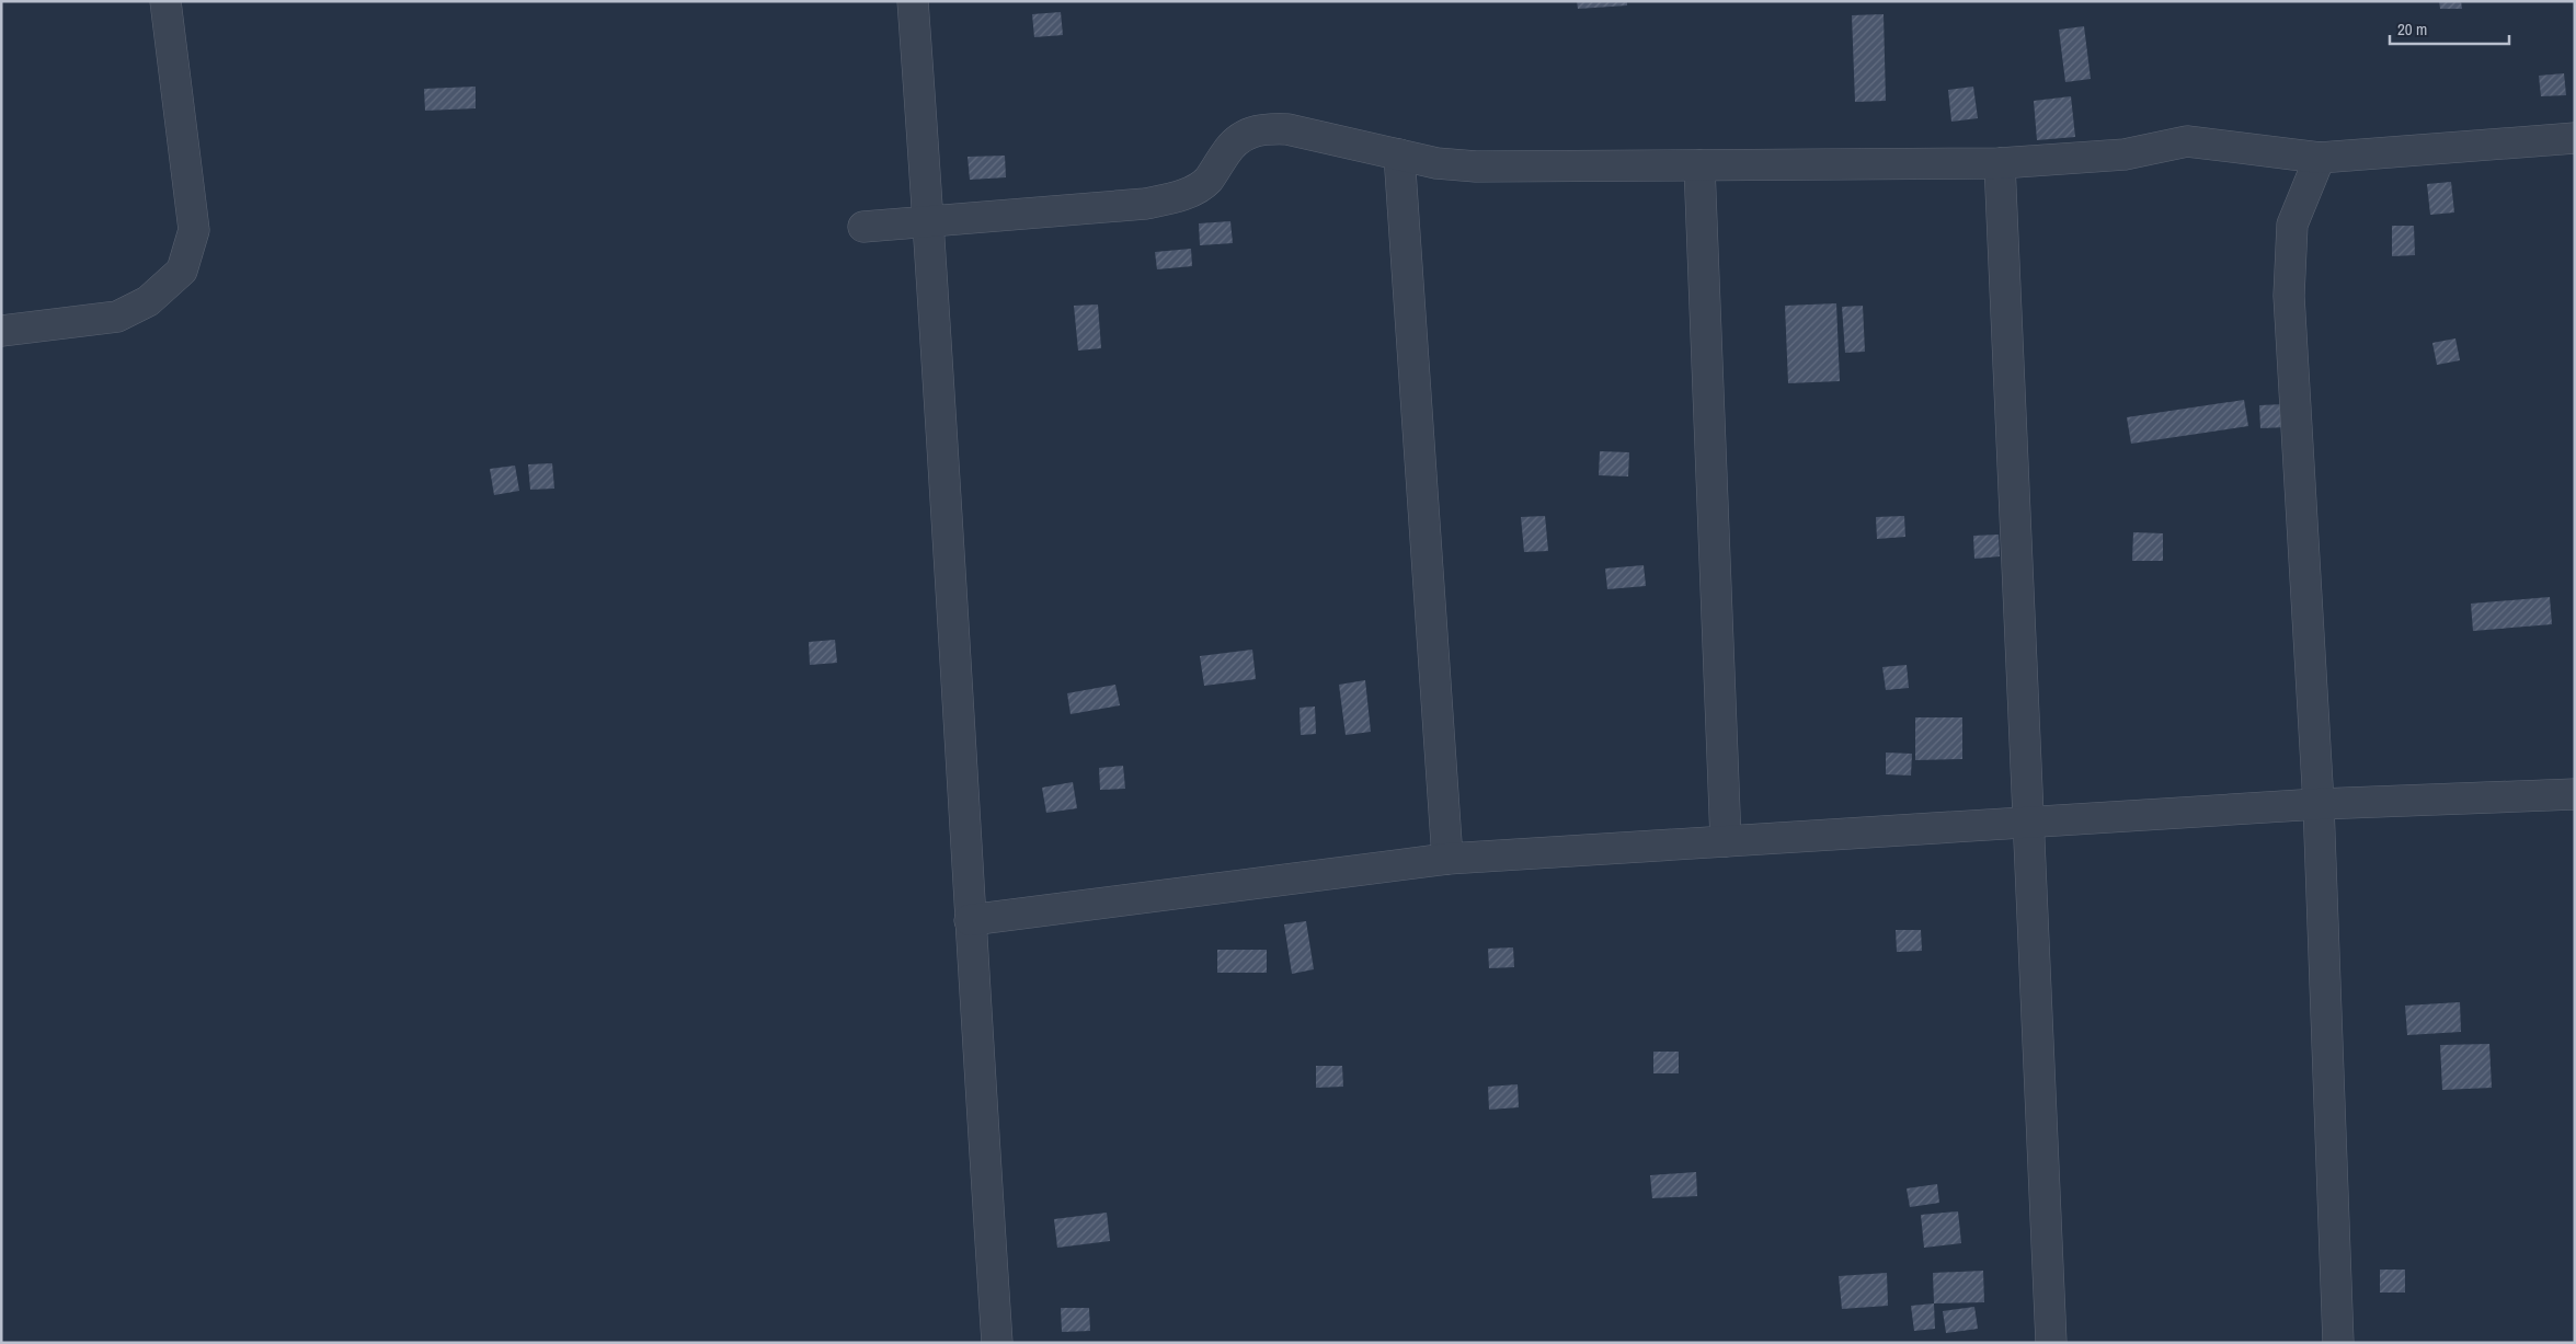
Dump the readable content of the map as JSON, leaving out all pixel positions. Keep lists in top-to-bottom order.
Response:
{
  "scale_bar": "20 m"
}
